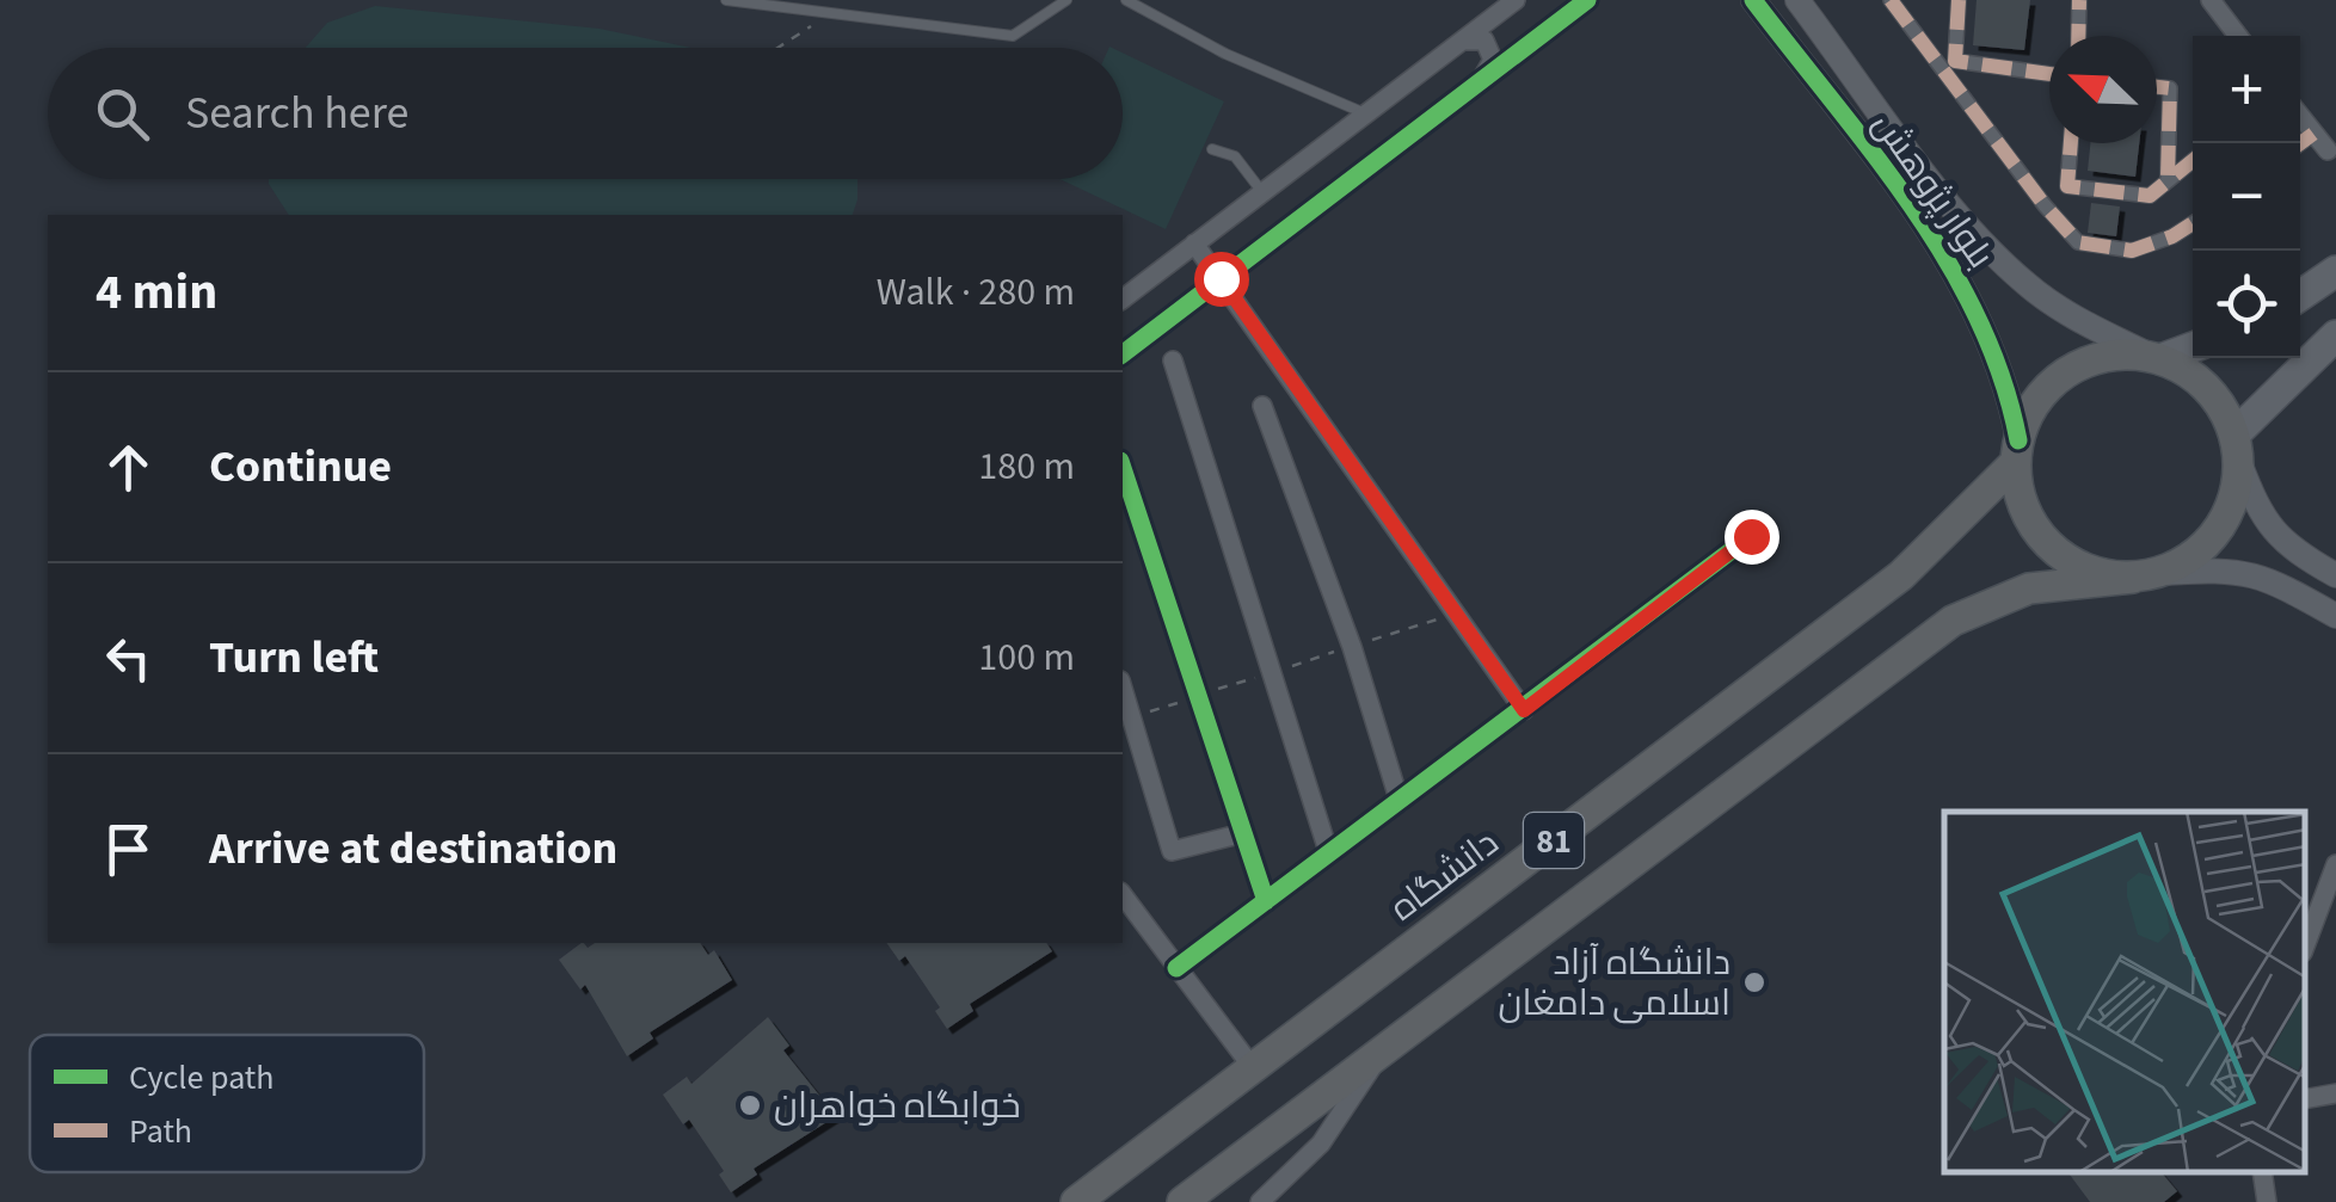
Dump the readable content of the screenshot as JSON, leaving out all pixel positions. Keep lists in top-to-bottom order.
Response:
{
  "streets": {
    "highway": ["81", "دانشگاه"],
    "street": ["بلوار پژوهش"]
  },
  "crossings": [
    ["بلوار پژوهش", "81"],
    ["بلوار پژوهش", "دانشگاه"],
    ["81", "دانشگاه"]
  ],
  "places": ["دانشگاه آزاد اسلامی دامغان", "خوابگاه خواهران"],
  "legend": ["Cycle path", "Path"],
  "north": "top left",
  "page": {
    "map_buttons": ["+", "−"],
    "search": "Search here",
    "heading": ["4 min", "Walk · 280 m"],
    "list": [
      ["Continue", "180 m"],
      ["Turn left", "100 m"],
      "Arrive at destination"
    ]
  }
}
